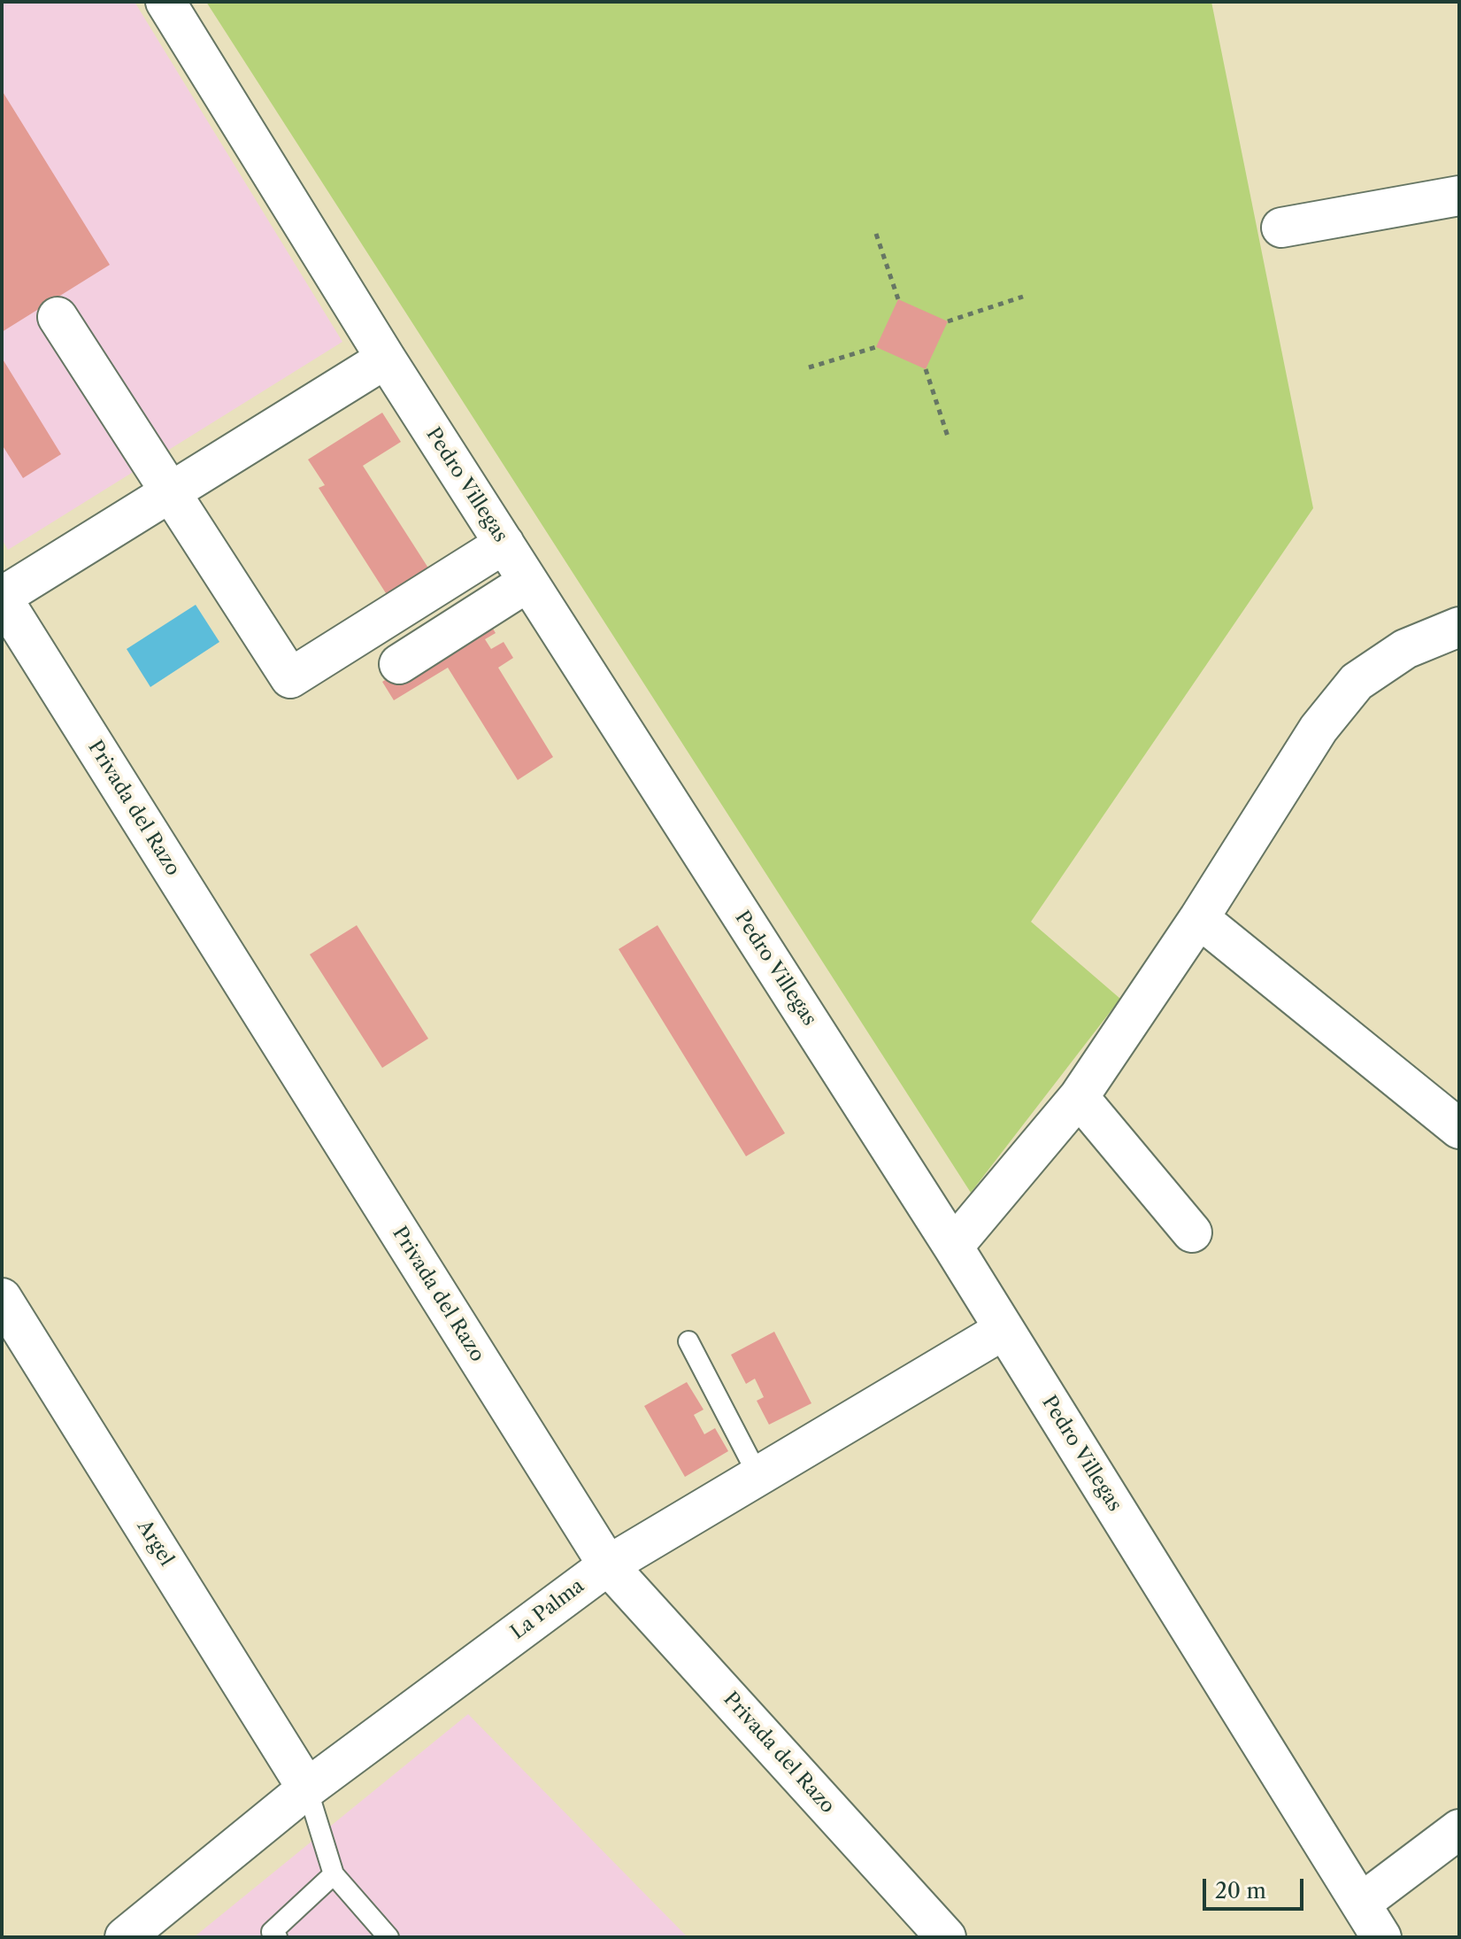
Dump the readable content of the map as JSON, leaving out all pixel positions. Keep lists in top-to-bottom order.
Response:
{
  "streets": {
    "street": [
      "Pedro Villegas",
      "Privada del Razo",
      "Argel",
      "La Palma"
    ]
  },
  "crossings": [
    ["Pedro Villegas", "La Palma"],
    ["Privada del Razo", "La Palma"],
    ["Argel", "La Palma"]
  ],
  "scale_bar": "20 m"
}
